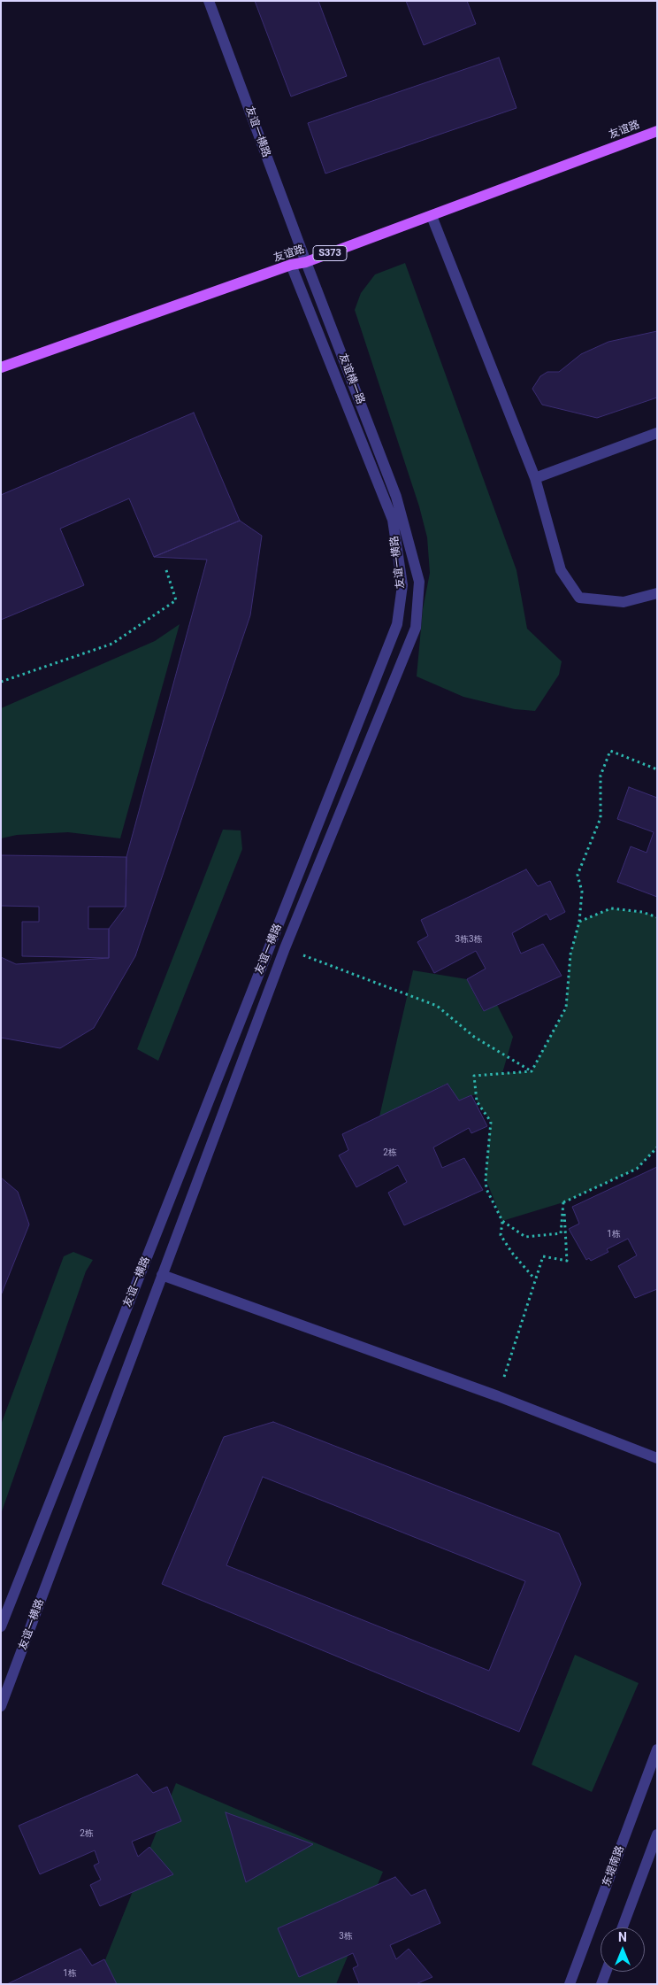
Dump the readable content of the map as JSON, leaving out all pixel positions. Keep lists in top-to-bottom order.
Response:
{
  "streets": {
    "main road": ["友谊路", "S373"],
    "street": ["友谊一横路", "友谊横一路", "东堤南路"]
  },
  "crossings": [
    ["友谊路", "友谊一横路"],
    ["友谊路", "友谊横一路"],
    ["友谊一横路", "友谊横一路"]
  ],
  "house_numbers": [
    "3栋3栋",
    "2栋",
    "1栋",
    "2栋",
    "3栋",
    "1栋"
  ],
  "north": "top"
}
